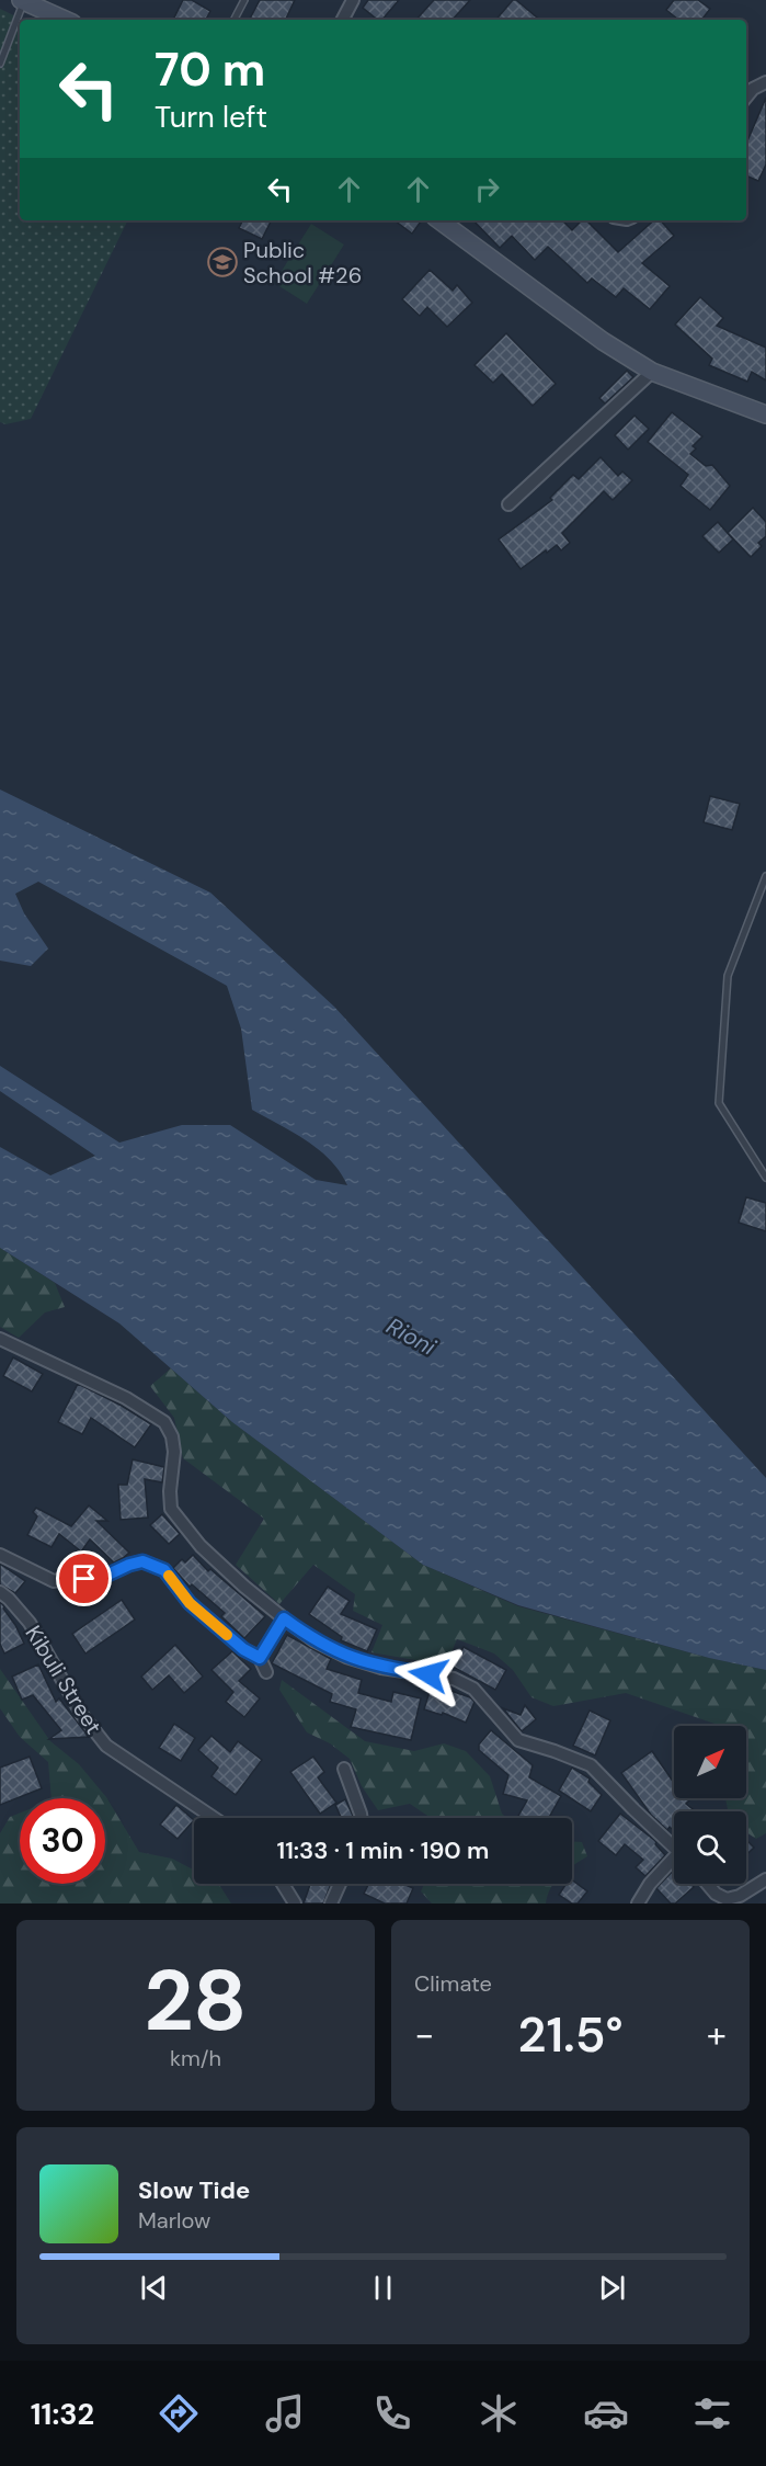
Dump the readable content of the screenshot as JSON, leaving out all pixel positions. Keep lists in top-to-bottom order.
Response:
{
  "streets": {
    "street": ["Kibuli Street"]
  },
  "water": ["Rioni"],
  "places": {
    "school or university": ["Public School #26"]
  },
  "north": "top right",
  "page": {
    "turn": ["70 m", "Turn left"],
    "limit": "30",
    "trip": "11:33 · 1 min · 190 m",
    "tile": [
      ["28", "km/h"],
      "Climate"
    ],
    "heat": ["−", "21.5°", "+"],
    "song": ["Slow Tide", "Marlow"],
    "tabs": "11:32"
  }
}
